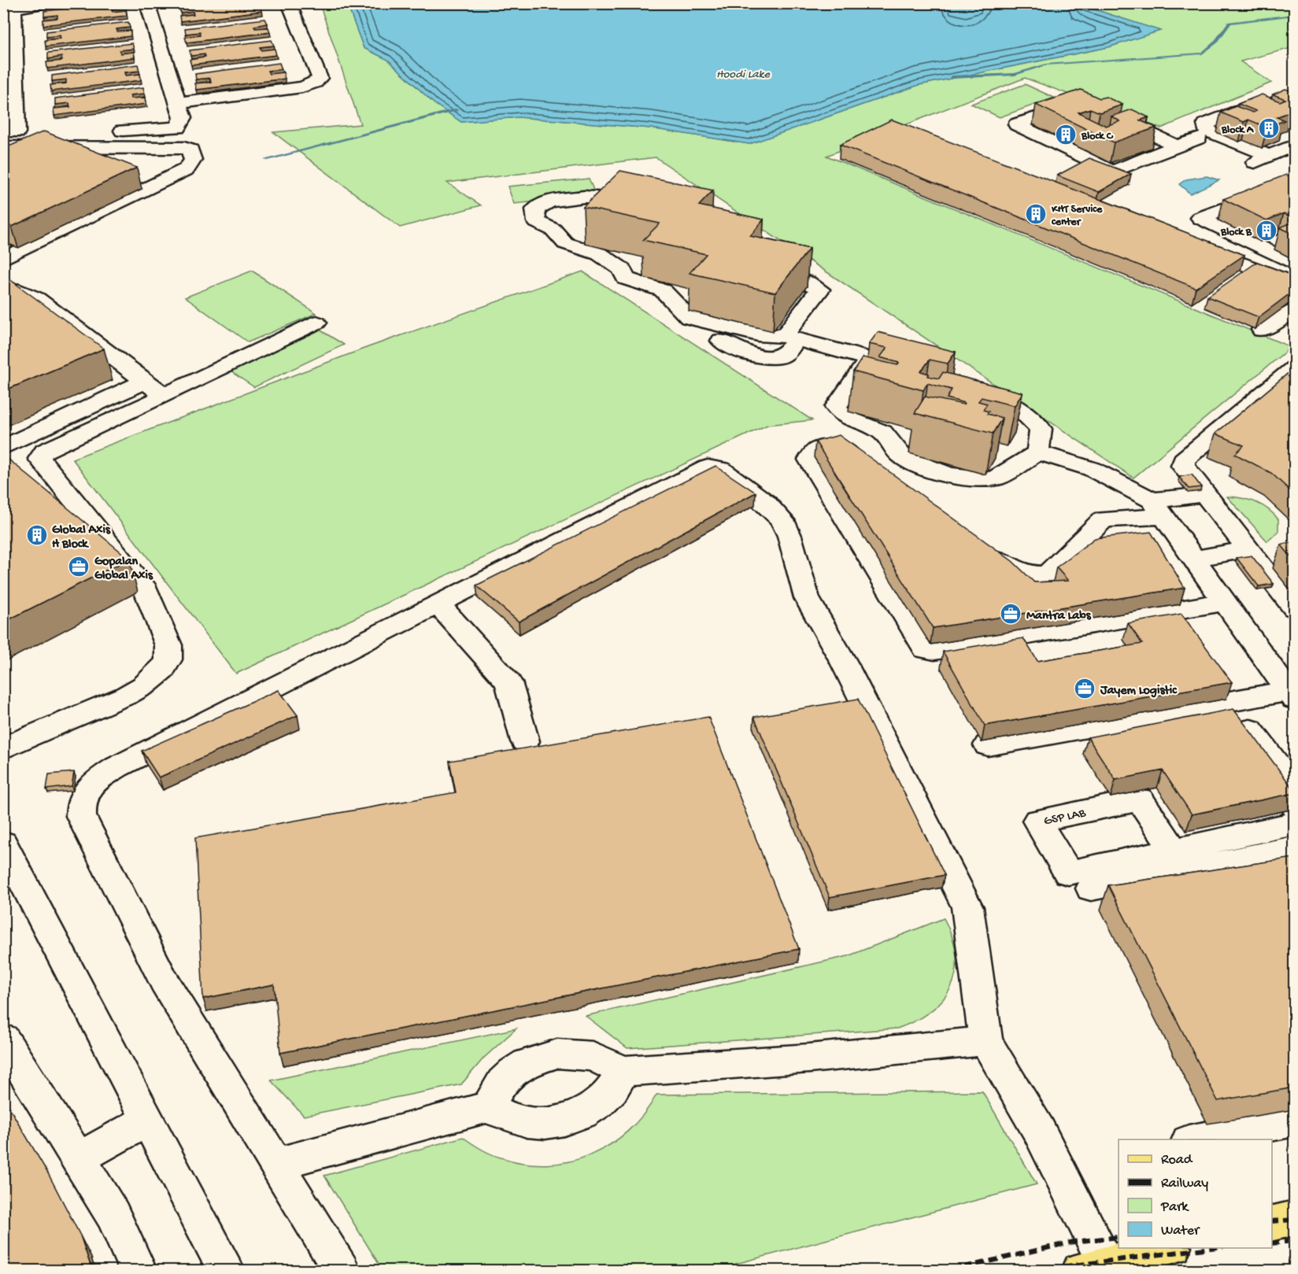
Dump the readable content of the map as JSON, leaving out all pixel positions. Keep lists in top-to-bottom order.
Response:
{
  "water": ["Hoodi Lake"],
  "places": {
    "building": [
      "Block A",
      "Block C",
      "KHT Service center",
      "Block B",
      "Global Axis H Block"
    ],
    "office": ["Gopalan Global Axis", "Mantra Labs", "Jayem Logistic"]
  },
  "legend": [
    "Road",
    "Railway",
    "Park",
    "Water"
  ]
}
